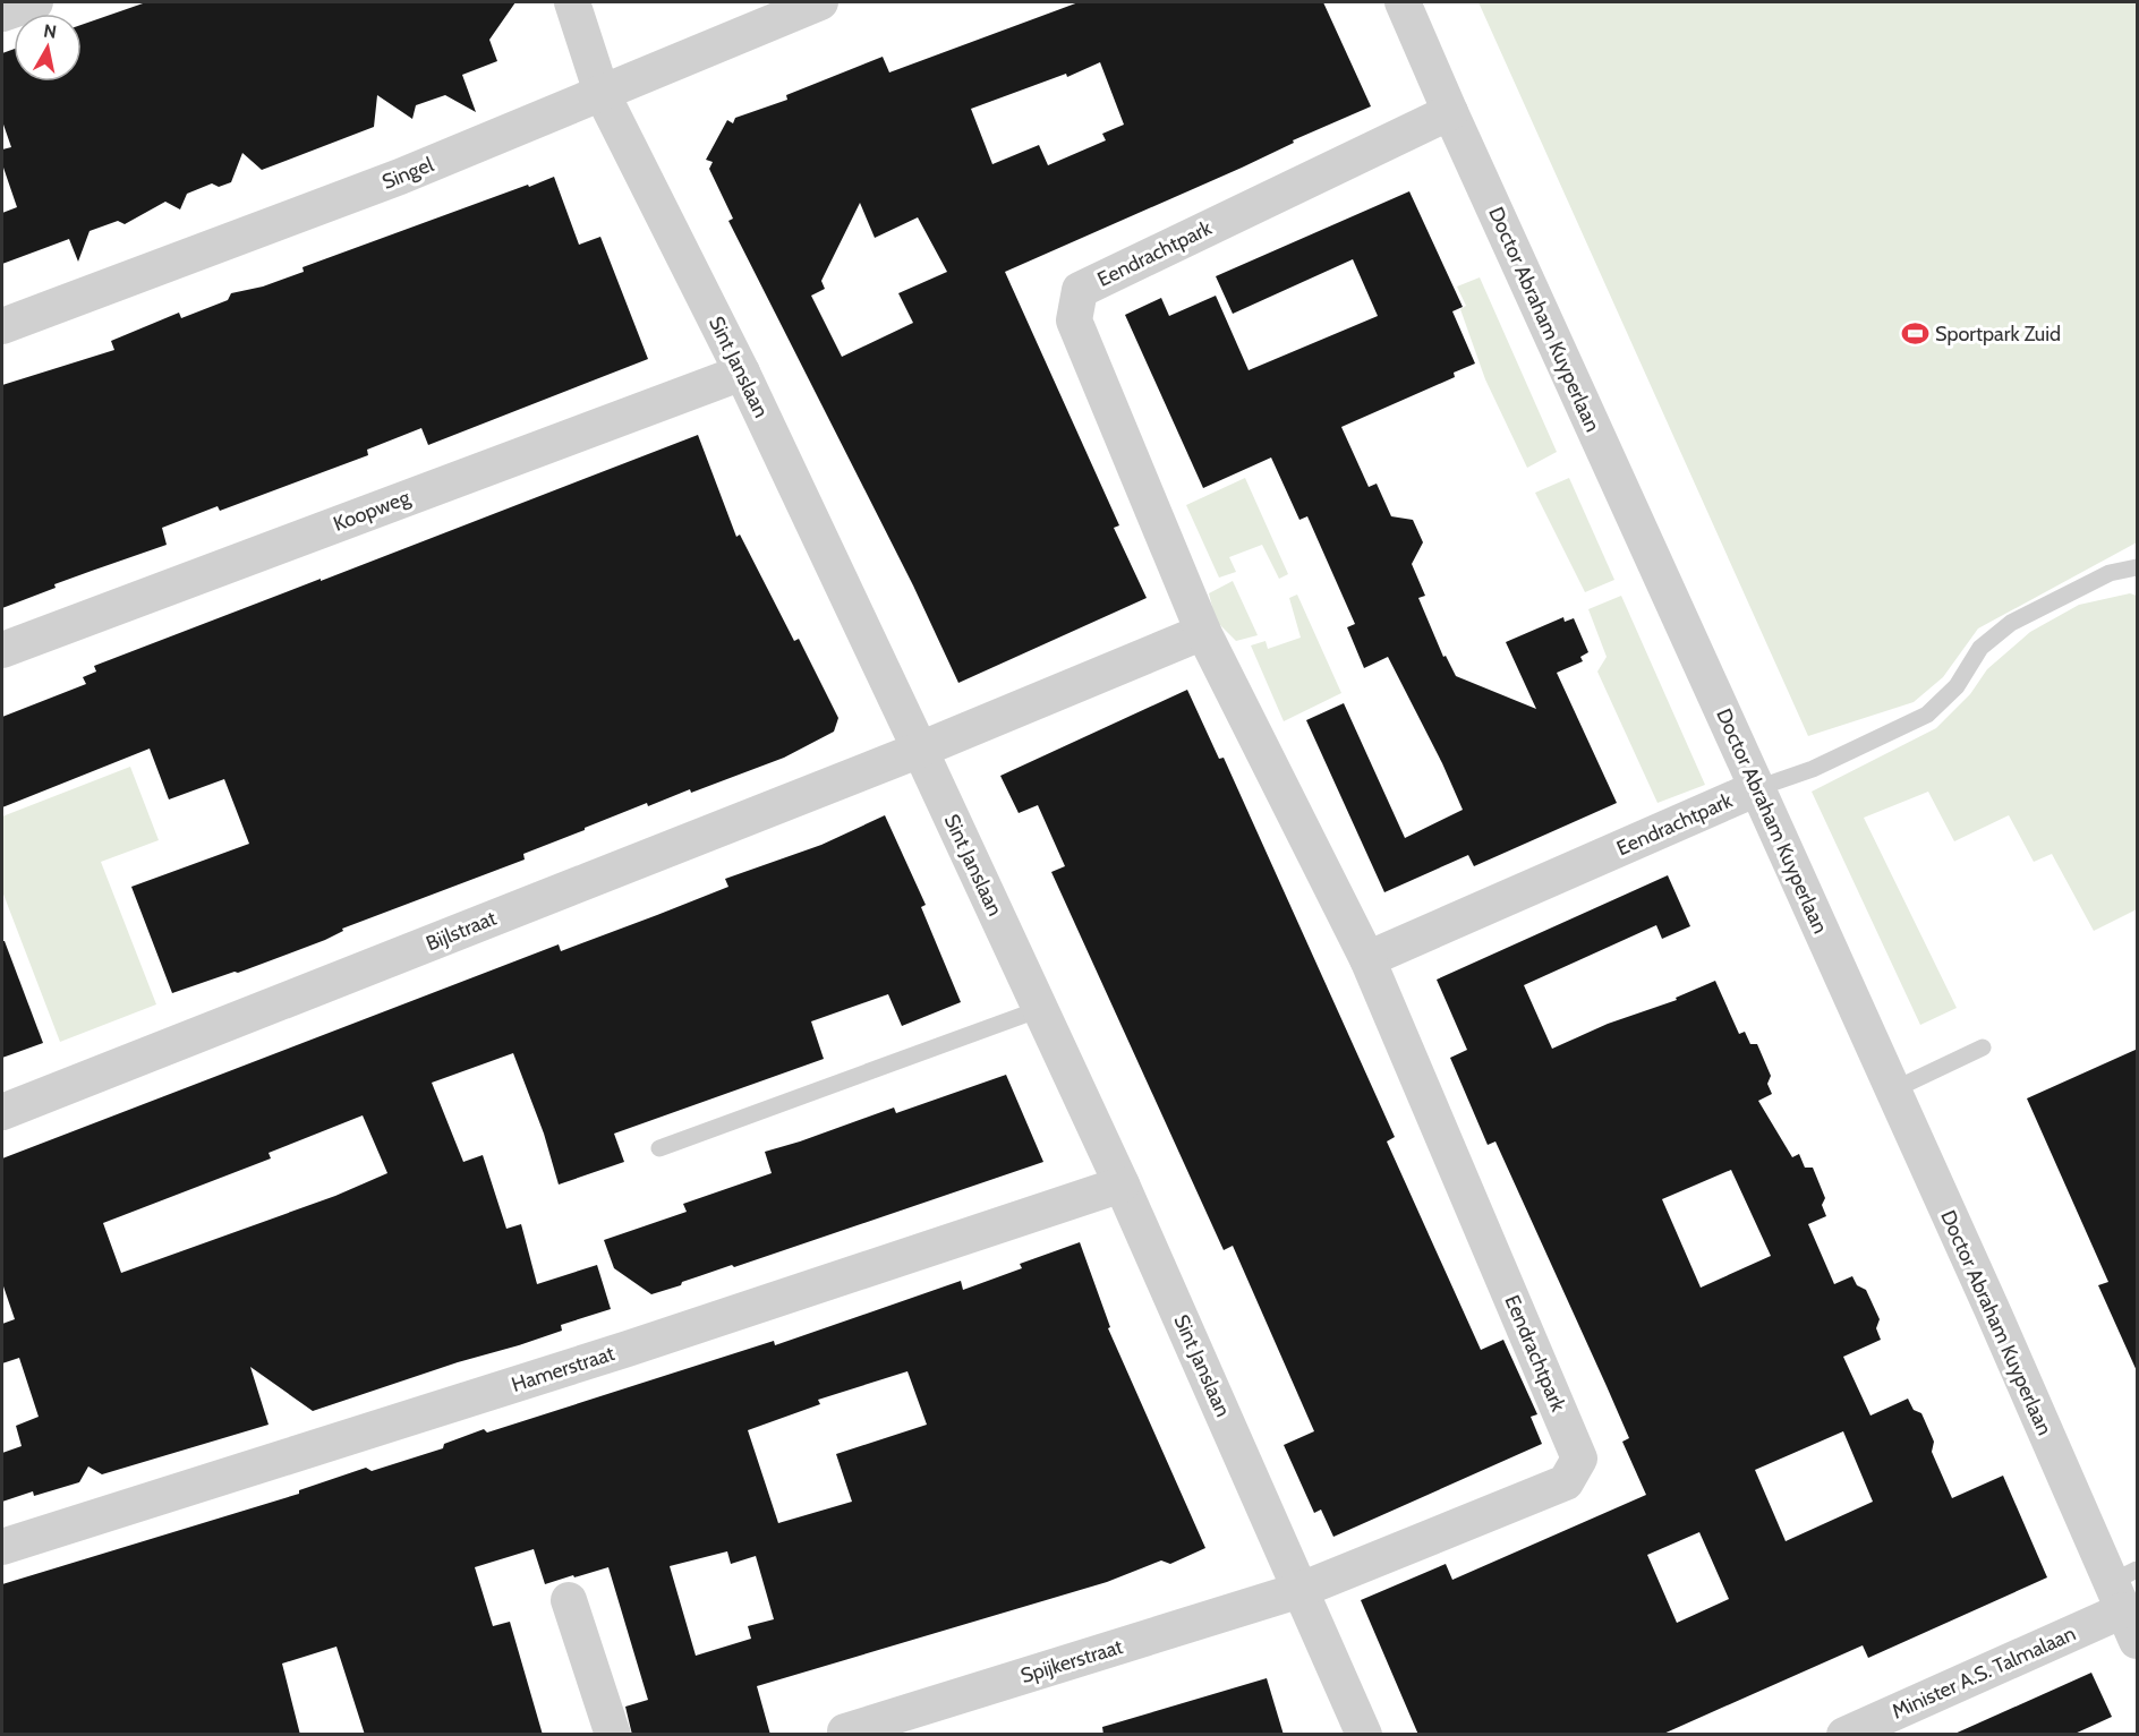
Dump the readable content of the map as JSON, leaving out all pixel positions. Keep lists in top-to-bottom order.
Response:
{
  "streets": {
    "street": [
      "Singel",
      "Eendrachtpark",
      "Doctor Abraham Kuyperlaan",
      "Sint Janslaan",
      "Koopweg",
      "Bijlstraat",
      "Hamerstraat",
      "Spijkerstraat",
      "Minister A.S. Talmalaan"
    ]
  },
  "crossings": [
    ["Singel", "Sint Janslaan"],
    ["Eendrachtpark", "Doctor Abraham Kuyperlaan"],
    ["Eendrachtpark", "Sint Janslaan"],
    ["Eendrachtpark", "Spijkerstraat"],
    ["Doctor Abraham Kuyperlaan", "Minister A.S. Talmalaan"],
    ["Sint Janslaan", "Koopweg"],
    ["Sint Janslaan", "Bijlstraat"],
    ["Sint Janslaan", "Hamerstraat"],
    ["Sint Janslaan", "Spijkerstraat"]
  ],
  "places": {
    "sports": ["Sportpark Zuid"]
  },
  "north": "top"
}
